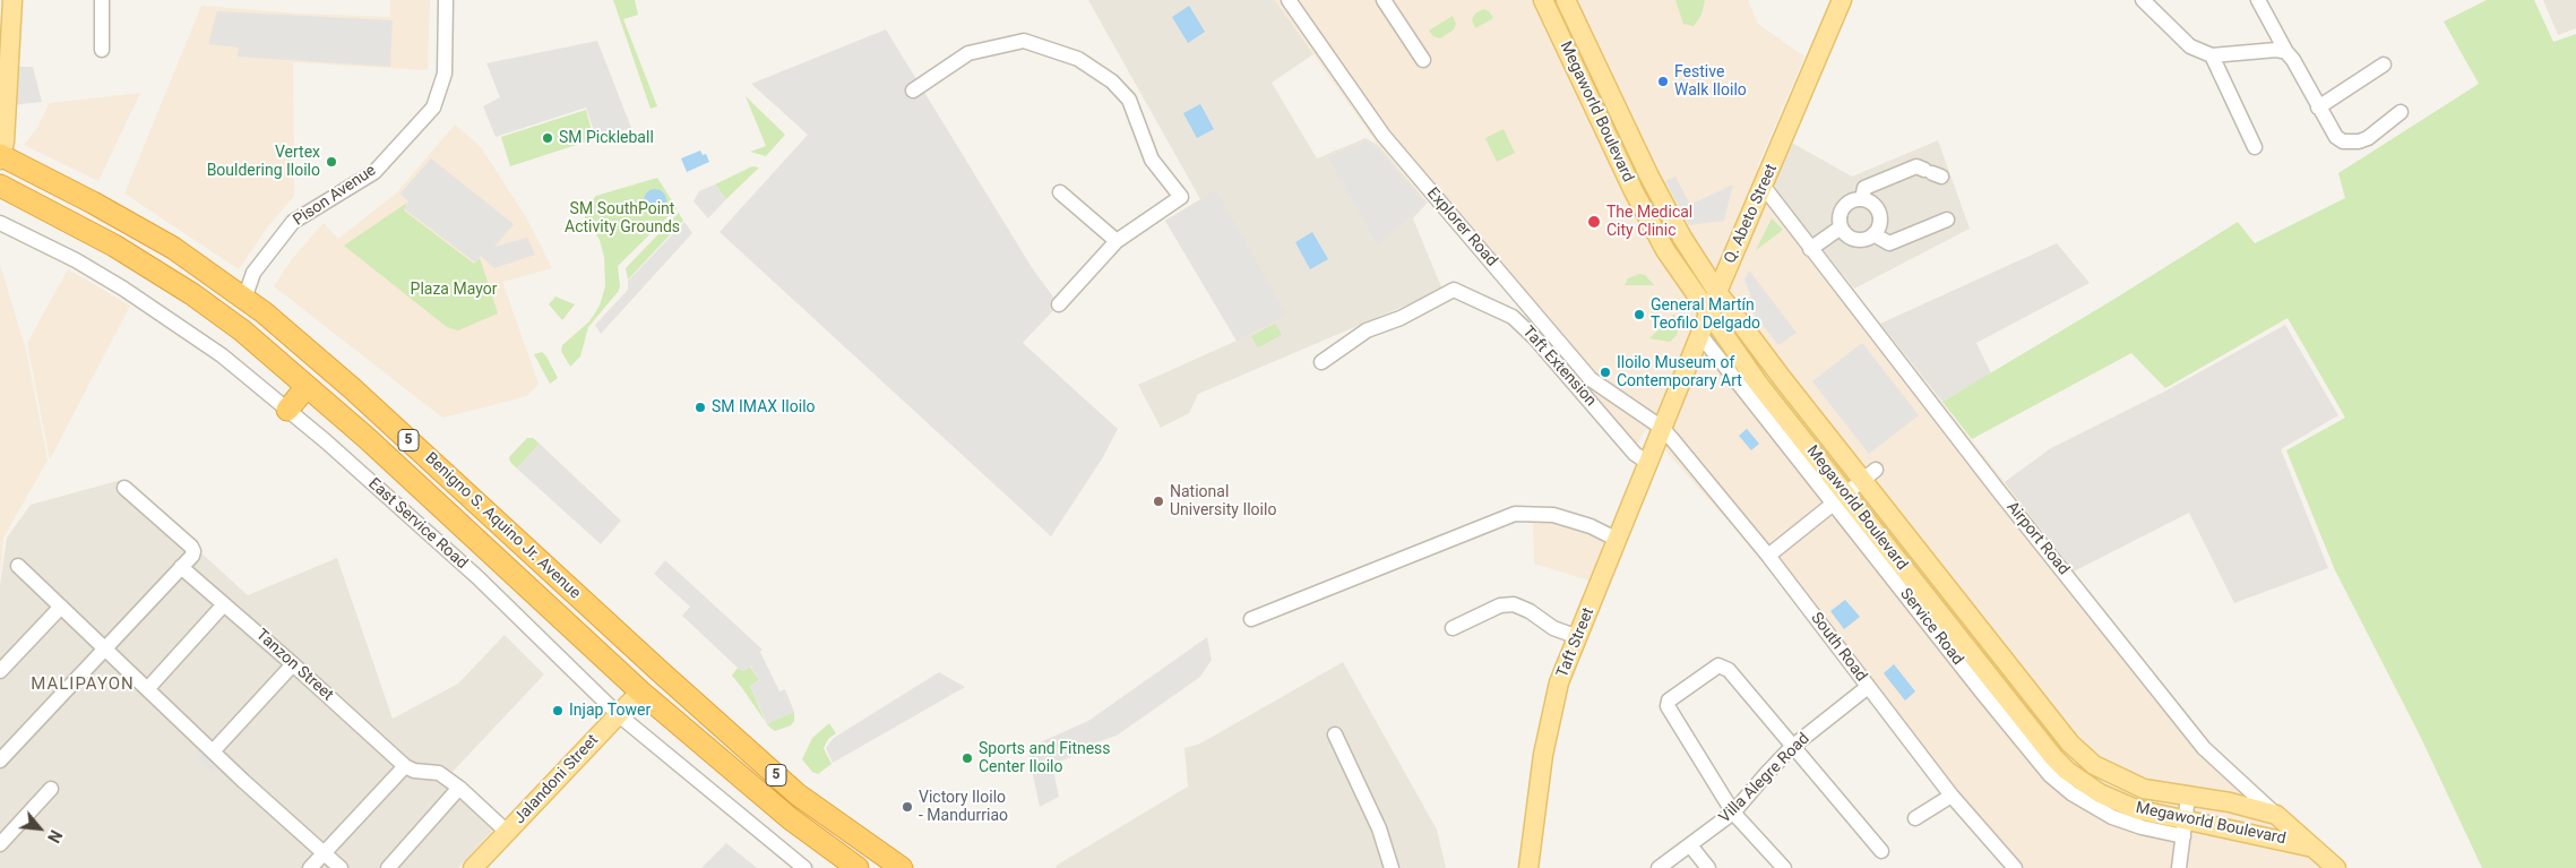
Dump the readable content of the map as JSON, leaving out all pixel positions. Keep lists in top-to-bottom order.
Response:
{
  "streets": {
    "highway": ["5", "Benigno S. Aquino Jr. Avenue"],
    "main road": [
      "Megaworld Boulevard",
      "Q. Abeto Street",
      "Airport Road",
      "Taft Street",
      "Jalandoni Street"
    ],
    "street": [
      "Pison Avenue",
      "Explorer Road",
      "Taft Extension",
      "East Service Road",
      "Service Road",
      "South Road",
      "Tanzon Street",
      "Villa Alegre Road"
    ]
  },
  "crossings": [
    ["Megaworld Boulevard", "Q. Abeto Street"],
    ["Megaworld Boulevard", "Airport Road"],
    ["Megaworld Boulevard", "Service Road"],
    ["Pison Avenue", "Benigno S. Aquino Jr. Avenue"],
    ["Q. Abeto Street", "Explorer Road"],
    ["Q. Abeto Street", "Airport Road"],
    ["Q. Abeto Street", "Service Road"],
    ["Q. Abeto Street", "Taft Street"],
    ["Q. Abeto Street", "South Road"],
    ["Explorer Road", "Taft Street"],
    ["Explorer Road", "South Road"],
    ["Taft Extension", "Taft Street"],
    ["East Service Road", "Jalandoni Street"],
    ["Benigno S. Aquino Jr. Avenue", "Jalandoni Street"],
    ["Taft Street", "South Road"],
    ["South Road", "Villa Alegre Road"]
  ],
  "districts": ["MALIPAYON"],
  "parks": ["SM SouthPoint Activity Grounds", "Plaza Mayor"],
  "places": [
    "Festive Walk Iloilo",
    "SM Pickleball",
    "Vertex Bouldering Iloilo",
    "The Medical City Clinic",
    "General Martín Teofilo Delgado",
    "Iloilo Museum of Contemporary Art",
    "SM IMAX Iloilo",
    "National University Iloilo",
    "Injap Tower",
    "Sports and Fitness Center Iloilo",
    "Victory Iloilo - Mandurriao"
  ],
  "north": "bottom right"
}
